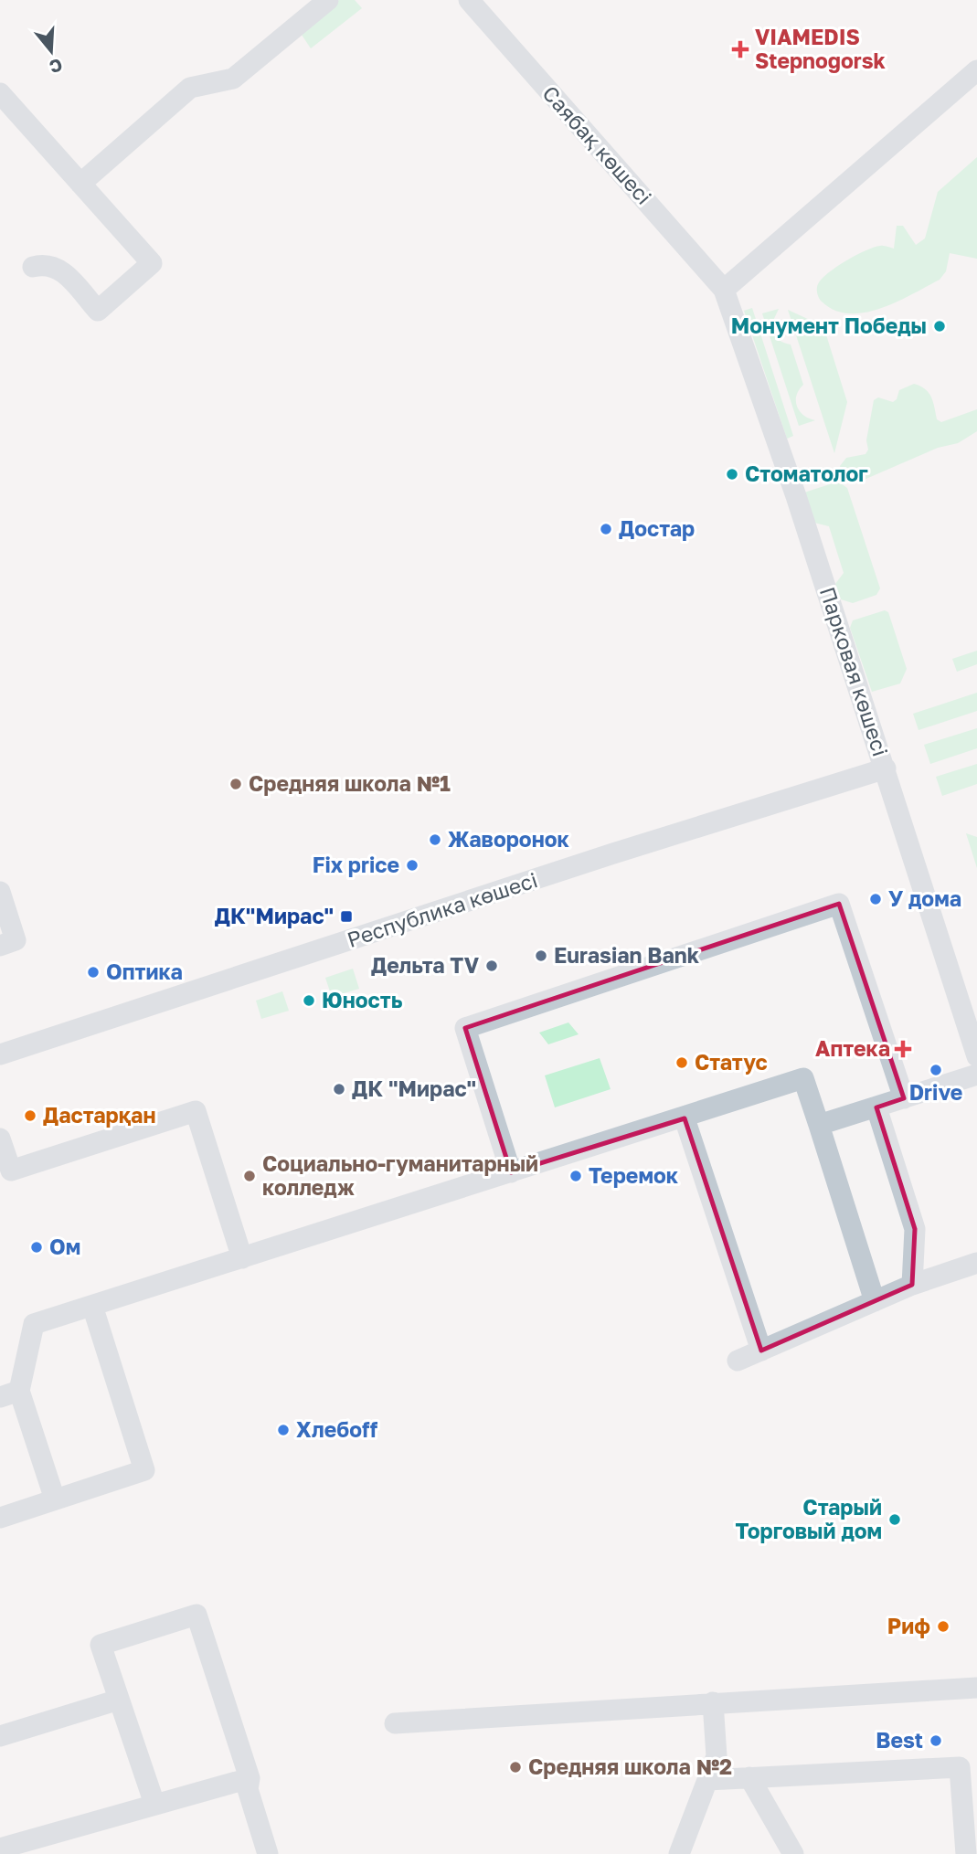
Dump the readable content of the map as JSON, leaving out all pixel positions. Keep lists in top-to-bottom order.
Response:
{
  "streets": {
    "street": ["Саябақ көшесі", "Парковая көшесі", "Республика көшесі"]
  },
  "crossings": [
    ["Саябақ көшесі", "Парковая көшесі"],
    ["Парковая көшесі", "Республика көшесі"]
  ],
  "places": {
    "health": ["VIAMEDIS Stepnogorsk", "Аптека"],
    "other": [
      "Монумент Победы",
      "Стоматолог",
      "Достар",
      "Средняя школа №1",
      "Жаворонок",
      "Fix price",
      "У дома",
      "Eurasian Bank",
      "Дельта TV",
      "Оптика",
      "Юность",
      "Статус",
      "Drive",
      "ДК \"Мирас\"",
      "Дастарқан",
      "Социально-гуманитарный колледж",
      "Теремок",
      "Ом",
      "Хлебoff",
      "Старый Торговый дом",
      "Риф",
      "Best",
      "Средняя школа №2"
    ],
    "transit": ["ДК\"Мирас\""]
  },
  "north": "bottom"
}
